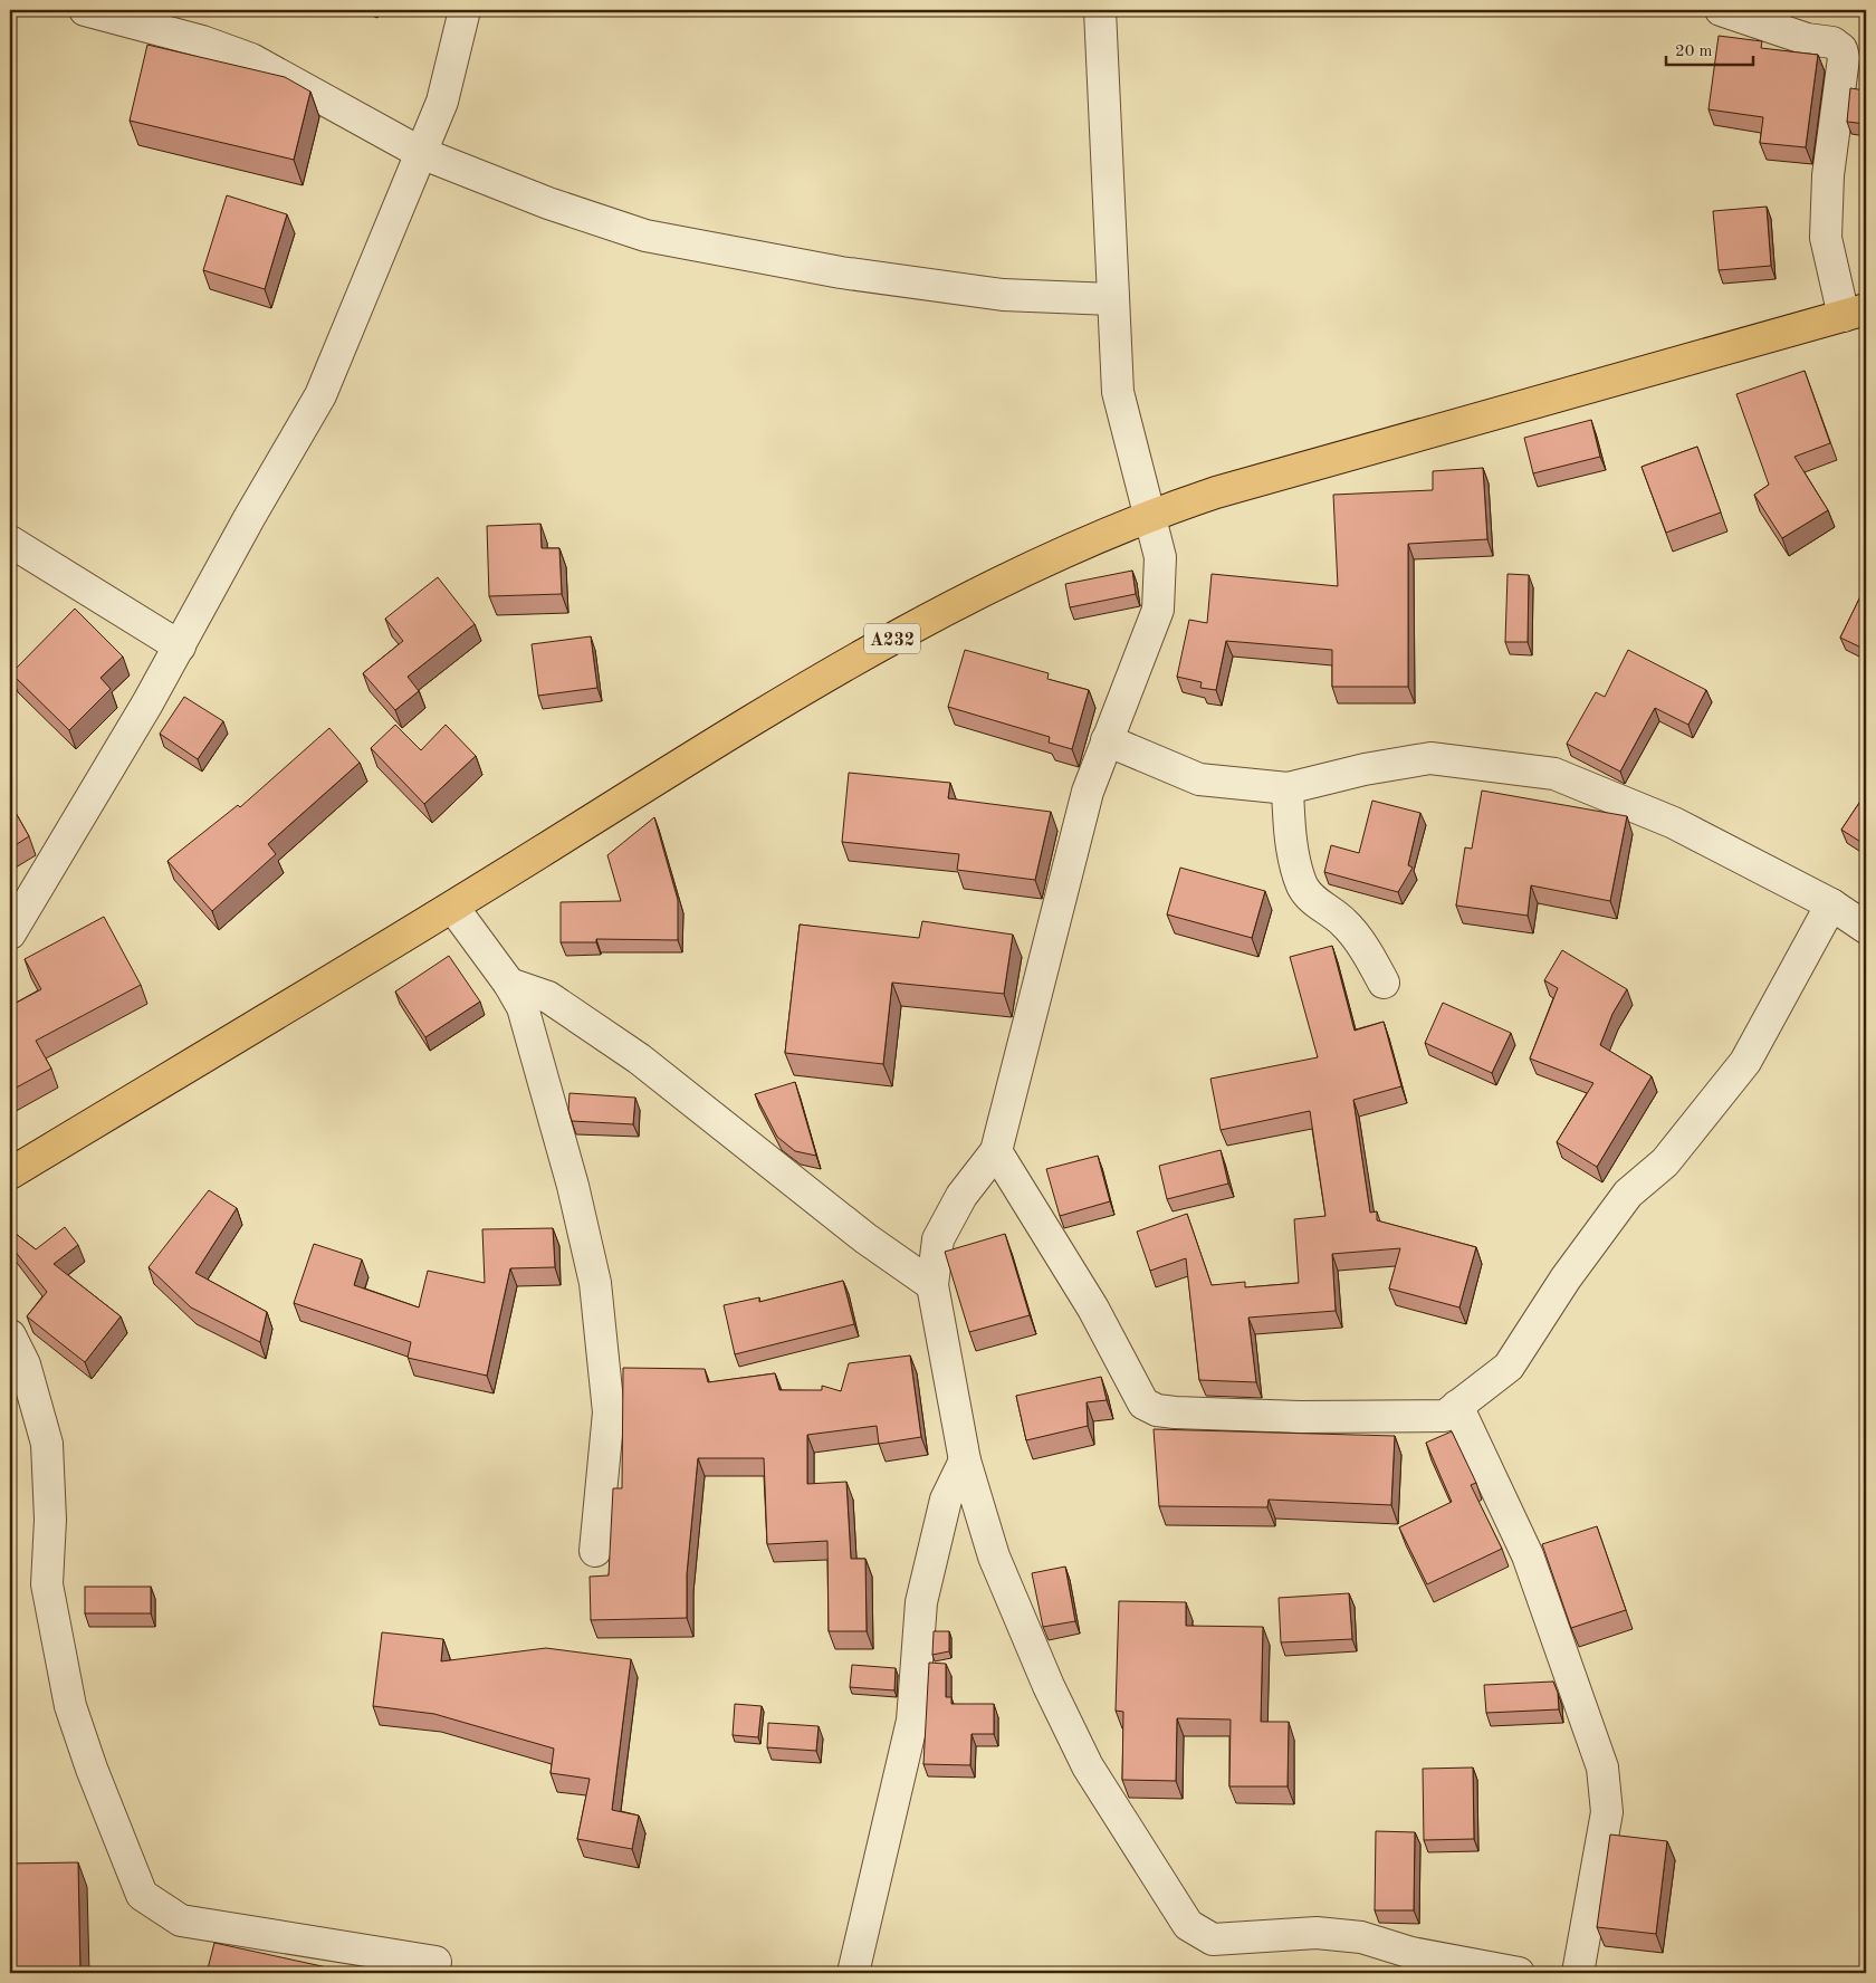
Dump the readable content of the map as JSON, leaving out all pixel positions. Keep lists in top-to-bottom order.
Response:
{
  "streets": {
    "main road": ["A232"]
  },
  "scale_bar": "20 m"
}
